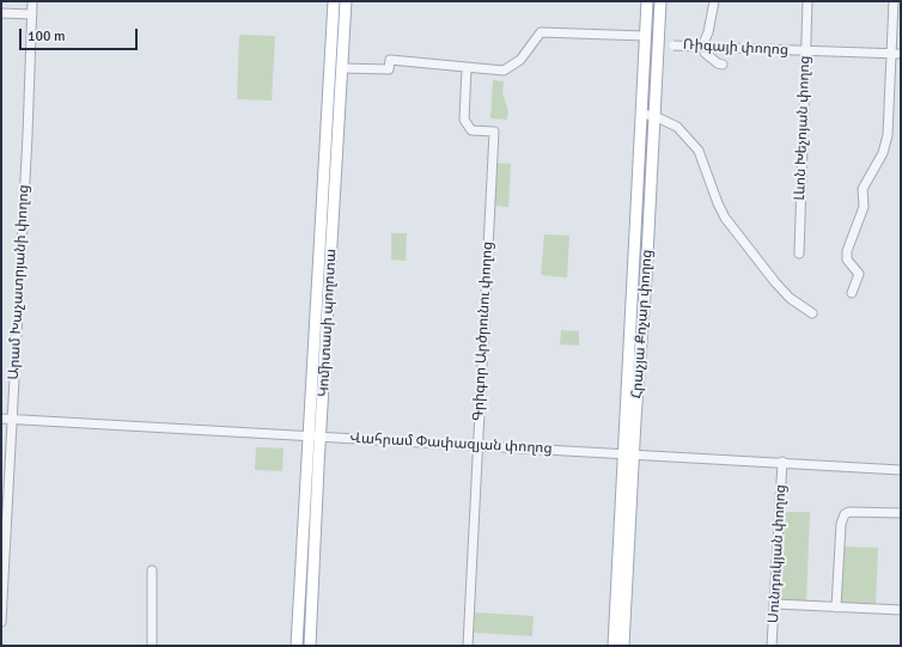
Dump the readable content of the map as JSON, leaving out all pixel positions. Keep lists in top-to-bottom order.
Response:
{
  "streets": {
    "main road": ["Կոմիտասի պողոտա", "Հրաչյա Քոչար փողոց"],
    "street": [
      "Ռիգայի փողոց",
      "Լևոն Խեչոյան փողոց",
      "Արամ Խաչատրյանի փողոց",
      "Գրիգոր Արծրունու փողոց",
      "Վահրամ Փափազյան փողոց",
      "Սունդուկյան փողոց"
    ]
  },
  "crossings": [
    ["Ռիգայի փողոց", "Լևոն Խեչոյան փողոց"],
    ["Ռիգայի փողոց", "Հրաչյա Քոչար փողոց"],
    ["Արամ Խաչատրյանի փողոց", "Վահրամ Փափազյան փողոց"],
    ["Կոմիտասի պողոտա", "Վահրամ Փափազյան փողոց"],
    ["Հրաչյա Քոչար փողոց", "Վահրամ Փափազյան փողոց"],
    ["Գրիգոր Արծրունու փողոց", "Վահրամ Փափազյան փողոց"],
    ["Վահրամ Փափազյան փողոց", "Սունդուկյան փողոց"]
  ],
  "scale_bar": "100 m"
}
